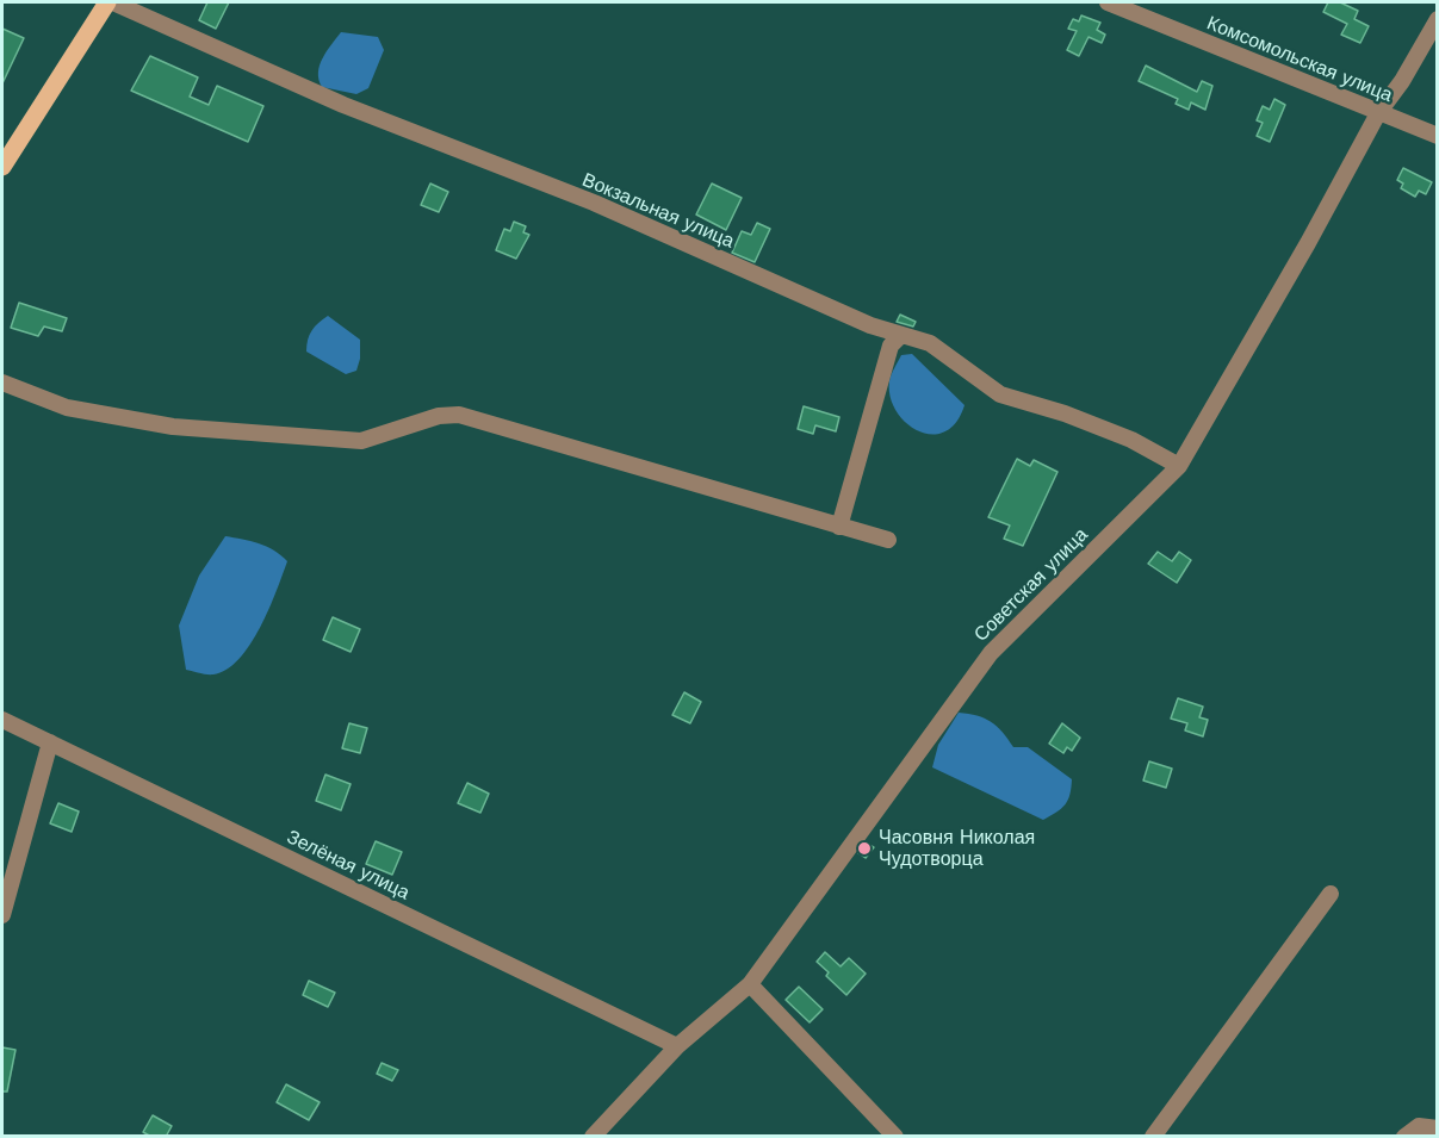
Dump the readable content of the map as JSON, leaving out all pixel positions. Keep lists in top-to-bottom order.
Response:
{
  "streets": {
    "street": [
      "Комсомольская улица",
      "Вокзальная улица",
      "Советская улица",
      "Зелёная улица"
    ]
  },
  "crossings": [
    ["Комсомольская улица", "Советская улица"],
    ["Вокзальная улица", "Советская улица"],
    ["Советская улица", "Зелёная улица"]
  ],
  "places": ["Часовня Николая Чудотворца"]
}
